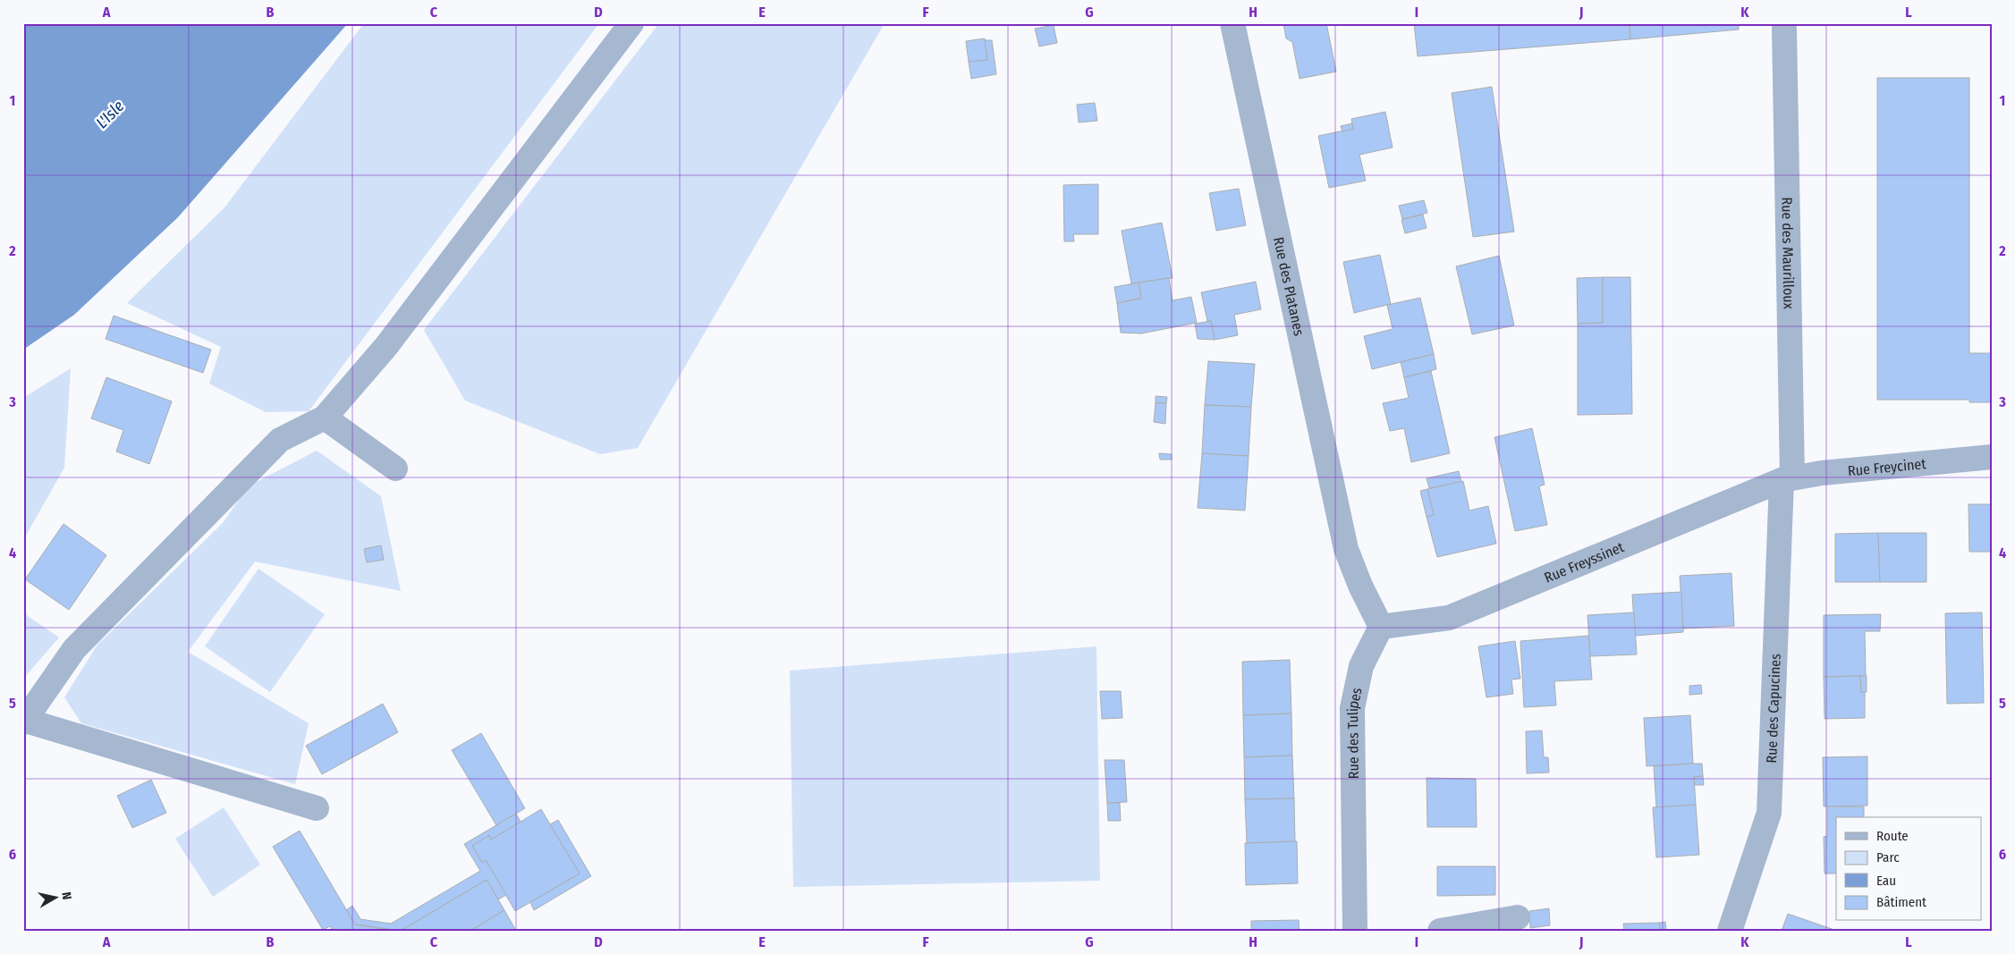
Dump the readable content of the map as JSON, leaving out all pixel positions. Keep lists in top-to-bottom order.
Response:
{
  "streets": {
    "street": [
      "Rue des Maurilloux",
      "Rue des Platanes",
      "Rue Freycinet",
      "Rue Freyssinet",
      "Rue des Capucines",
      "Rue des Tulipes"
    ]
  },
  "crossings": [
    ["Rue des Maurilloux", "Rue Freycinet"],
    ["Rue des Maurilloux", "Rue Freyssinet"],
    ["Rue des Maurilloux", "Rue des Capucines"],
    ["Rue des Platanes", "Rue Freyssinet"],
    ["Rue des Platanes", "Rue des Tulipes"],
    ["Rue Freycinet", "Rue Freyssinet"],
    ["Rue Freycinet", "Rue des Capucines"],
    ["Rue Freyssinet", "Rue des Capucines"],
    ["Rue Freyssinet", "Rue des Tulipes"]
  ],
  "water": ["L'Isle"],
  "legend": [
    "Route",
    "Parc",
    "Eau",
    "Bâtiment"
  ],
  "north": "right",
  "grid": {
    "columns": [
      "A",
      "B",
      "C",
      "D",
      "E",
      "F",
      "G",
      "H",
      "I",
      "J",
      "K",
      "L"
    ],
    "rows": [
      "1",
      "2",
      "3",
      "4",
      "5",
      "6"
    ]
  }
}
